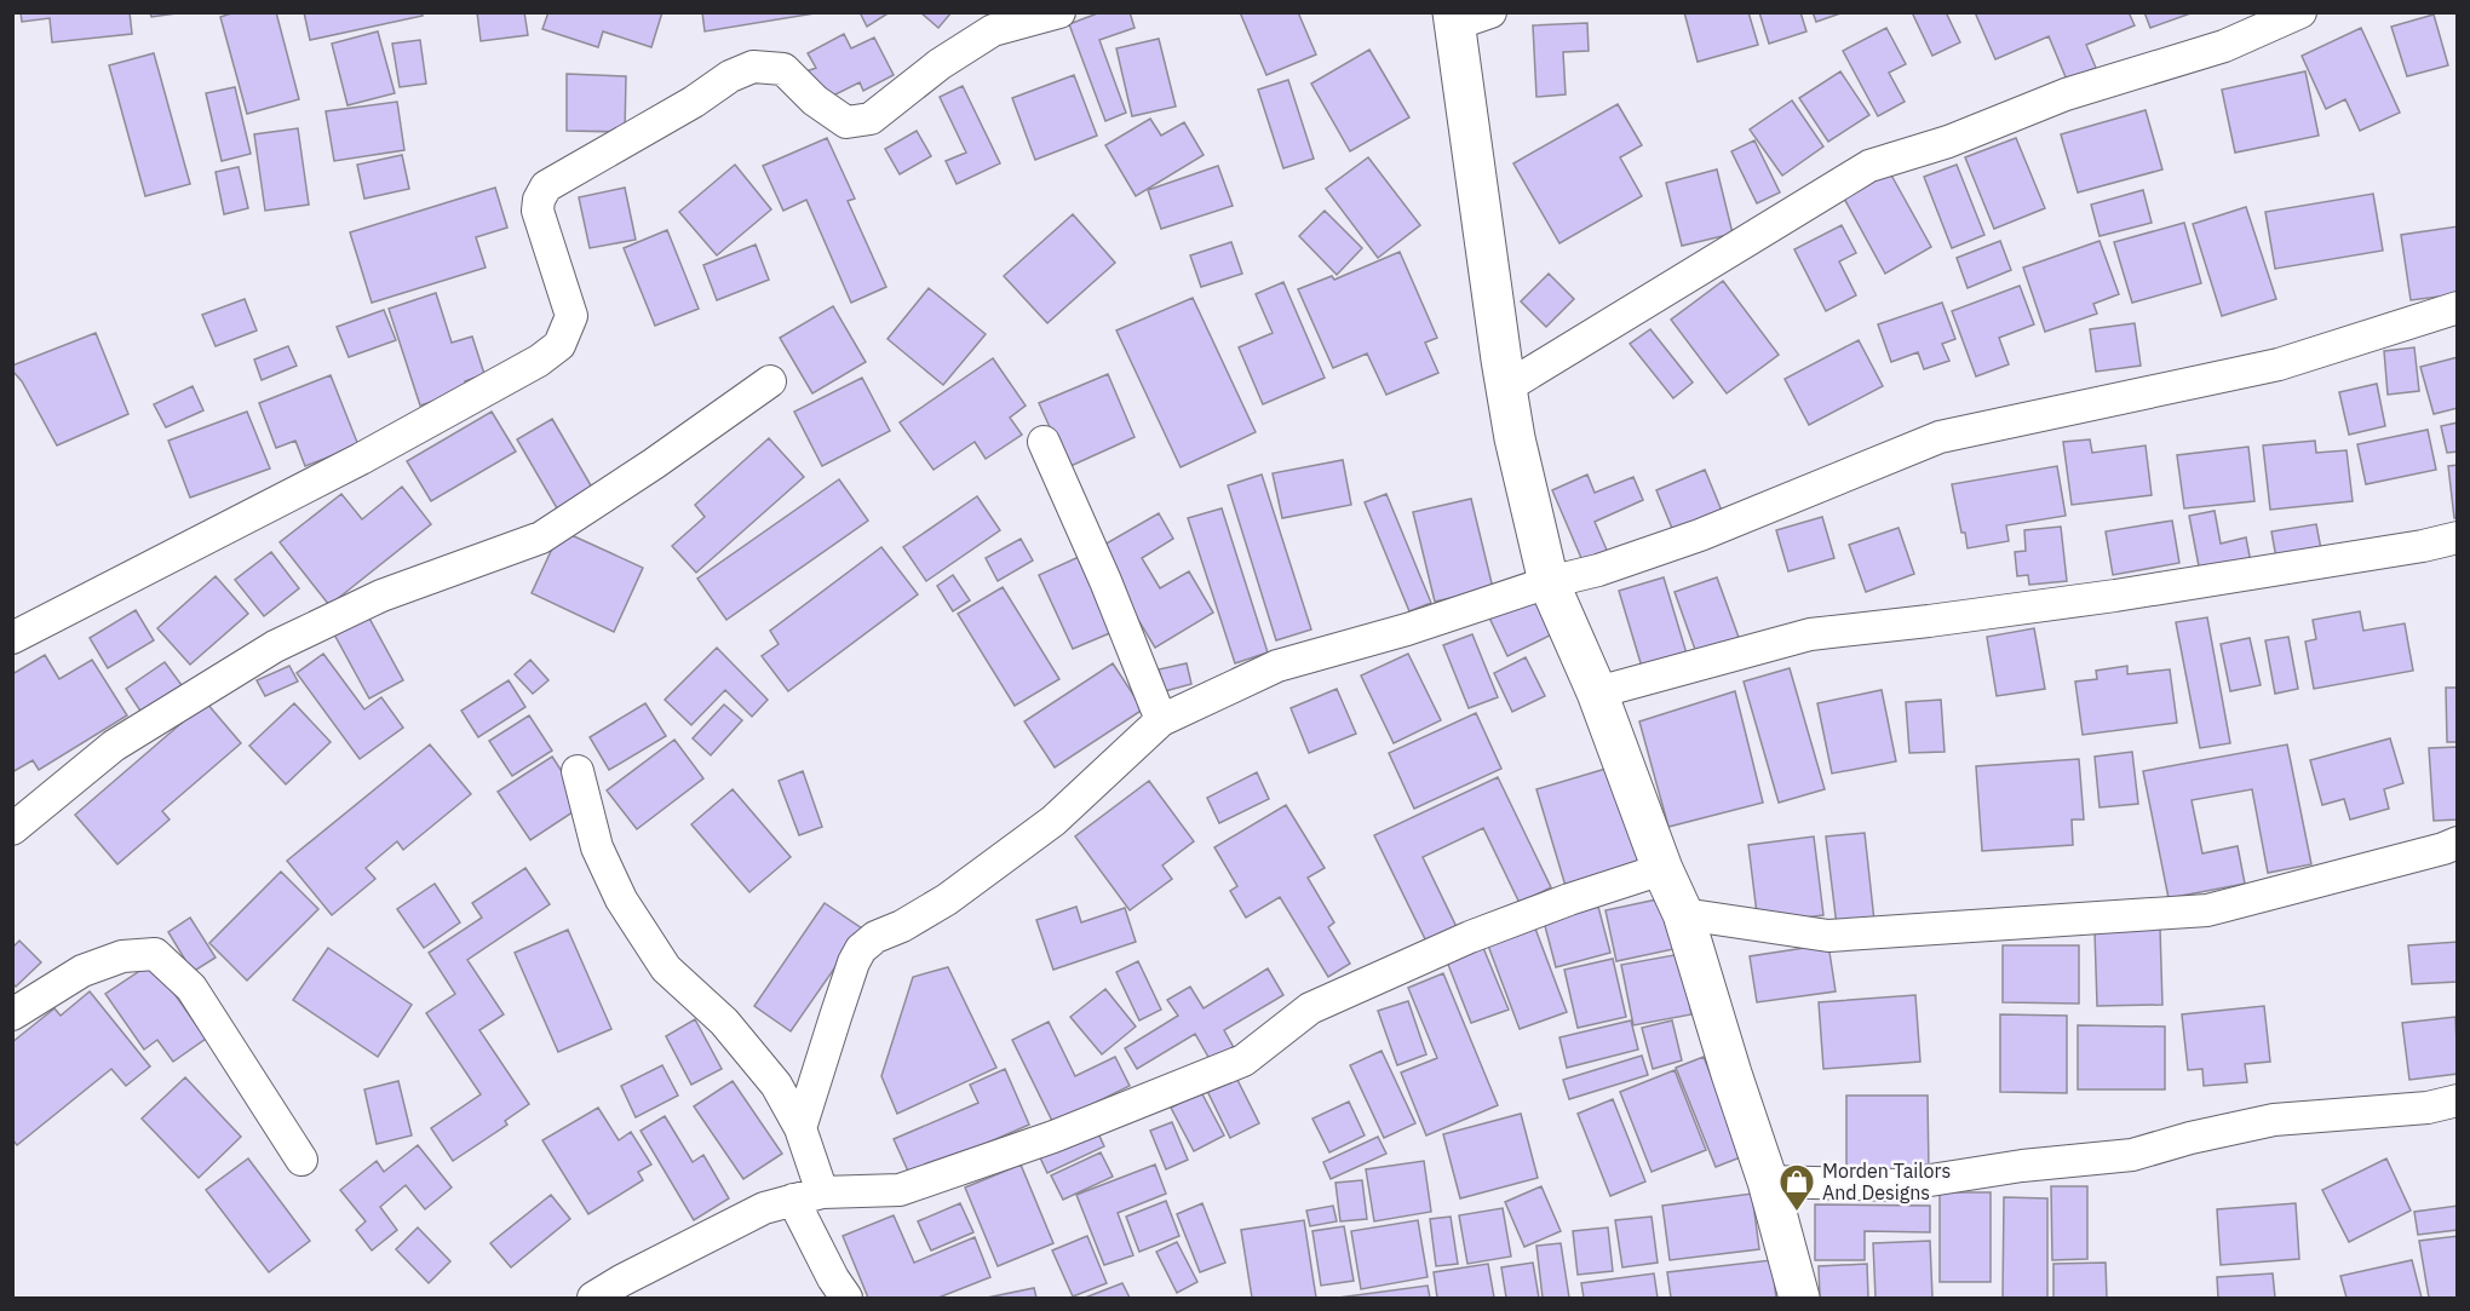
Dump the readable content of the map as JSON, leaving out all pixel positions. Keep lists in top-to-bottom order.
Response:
{
  "places": {
    "shop": ["Morden Tailors And Designs"]
  }
}
